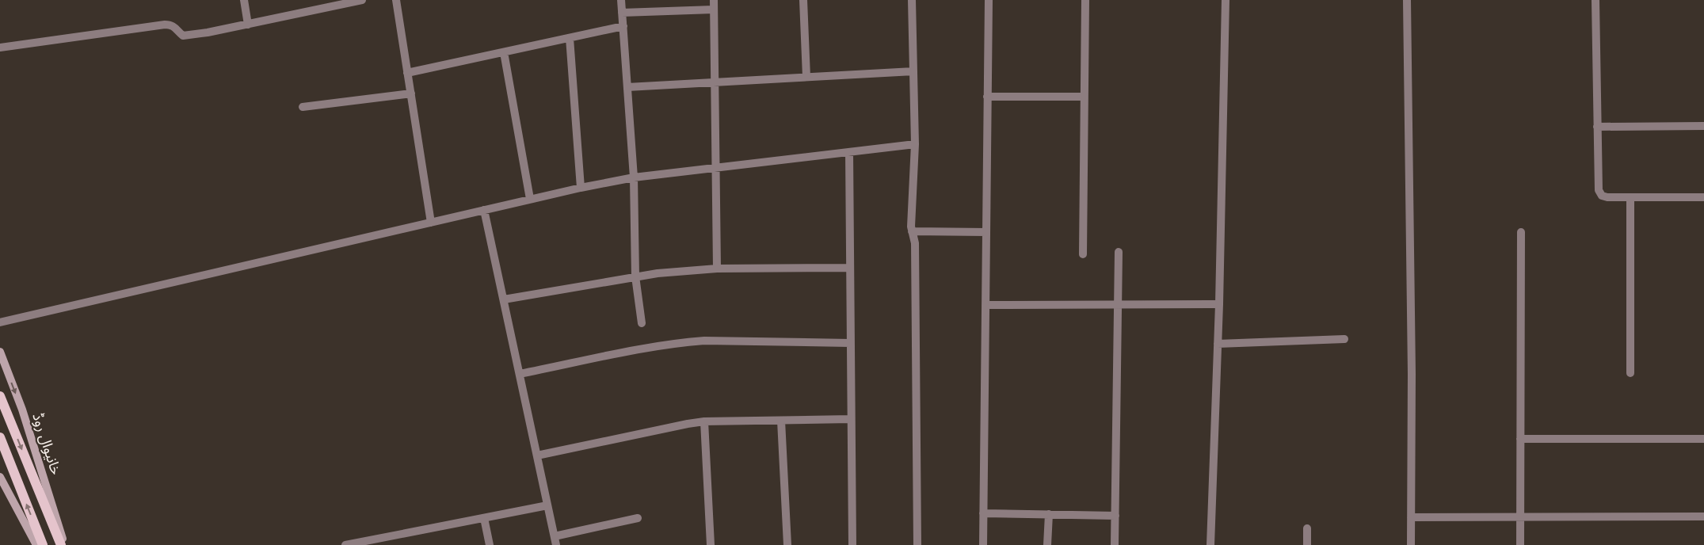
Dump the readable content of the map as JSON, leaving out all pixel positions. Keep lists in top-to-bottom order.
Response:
{
  "streets": {
    "main road": ["خانیوال روڈ"]
  },
  "one_way": ["خانیوال روڈ"]
}
